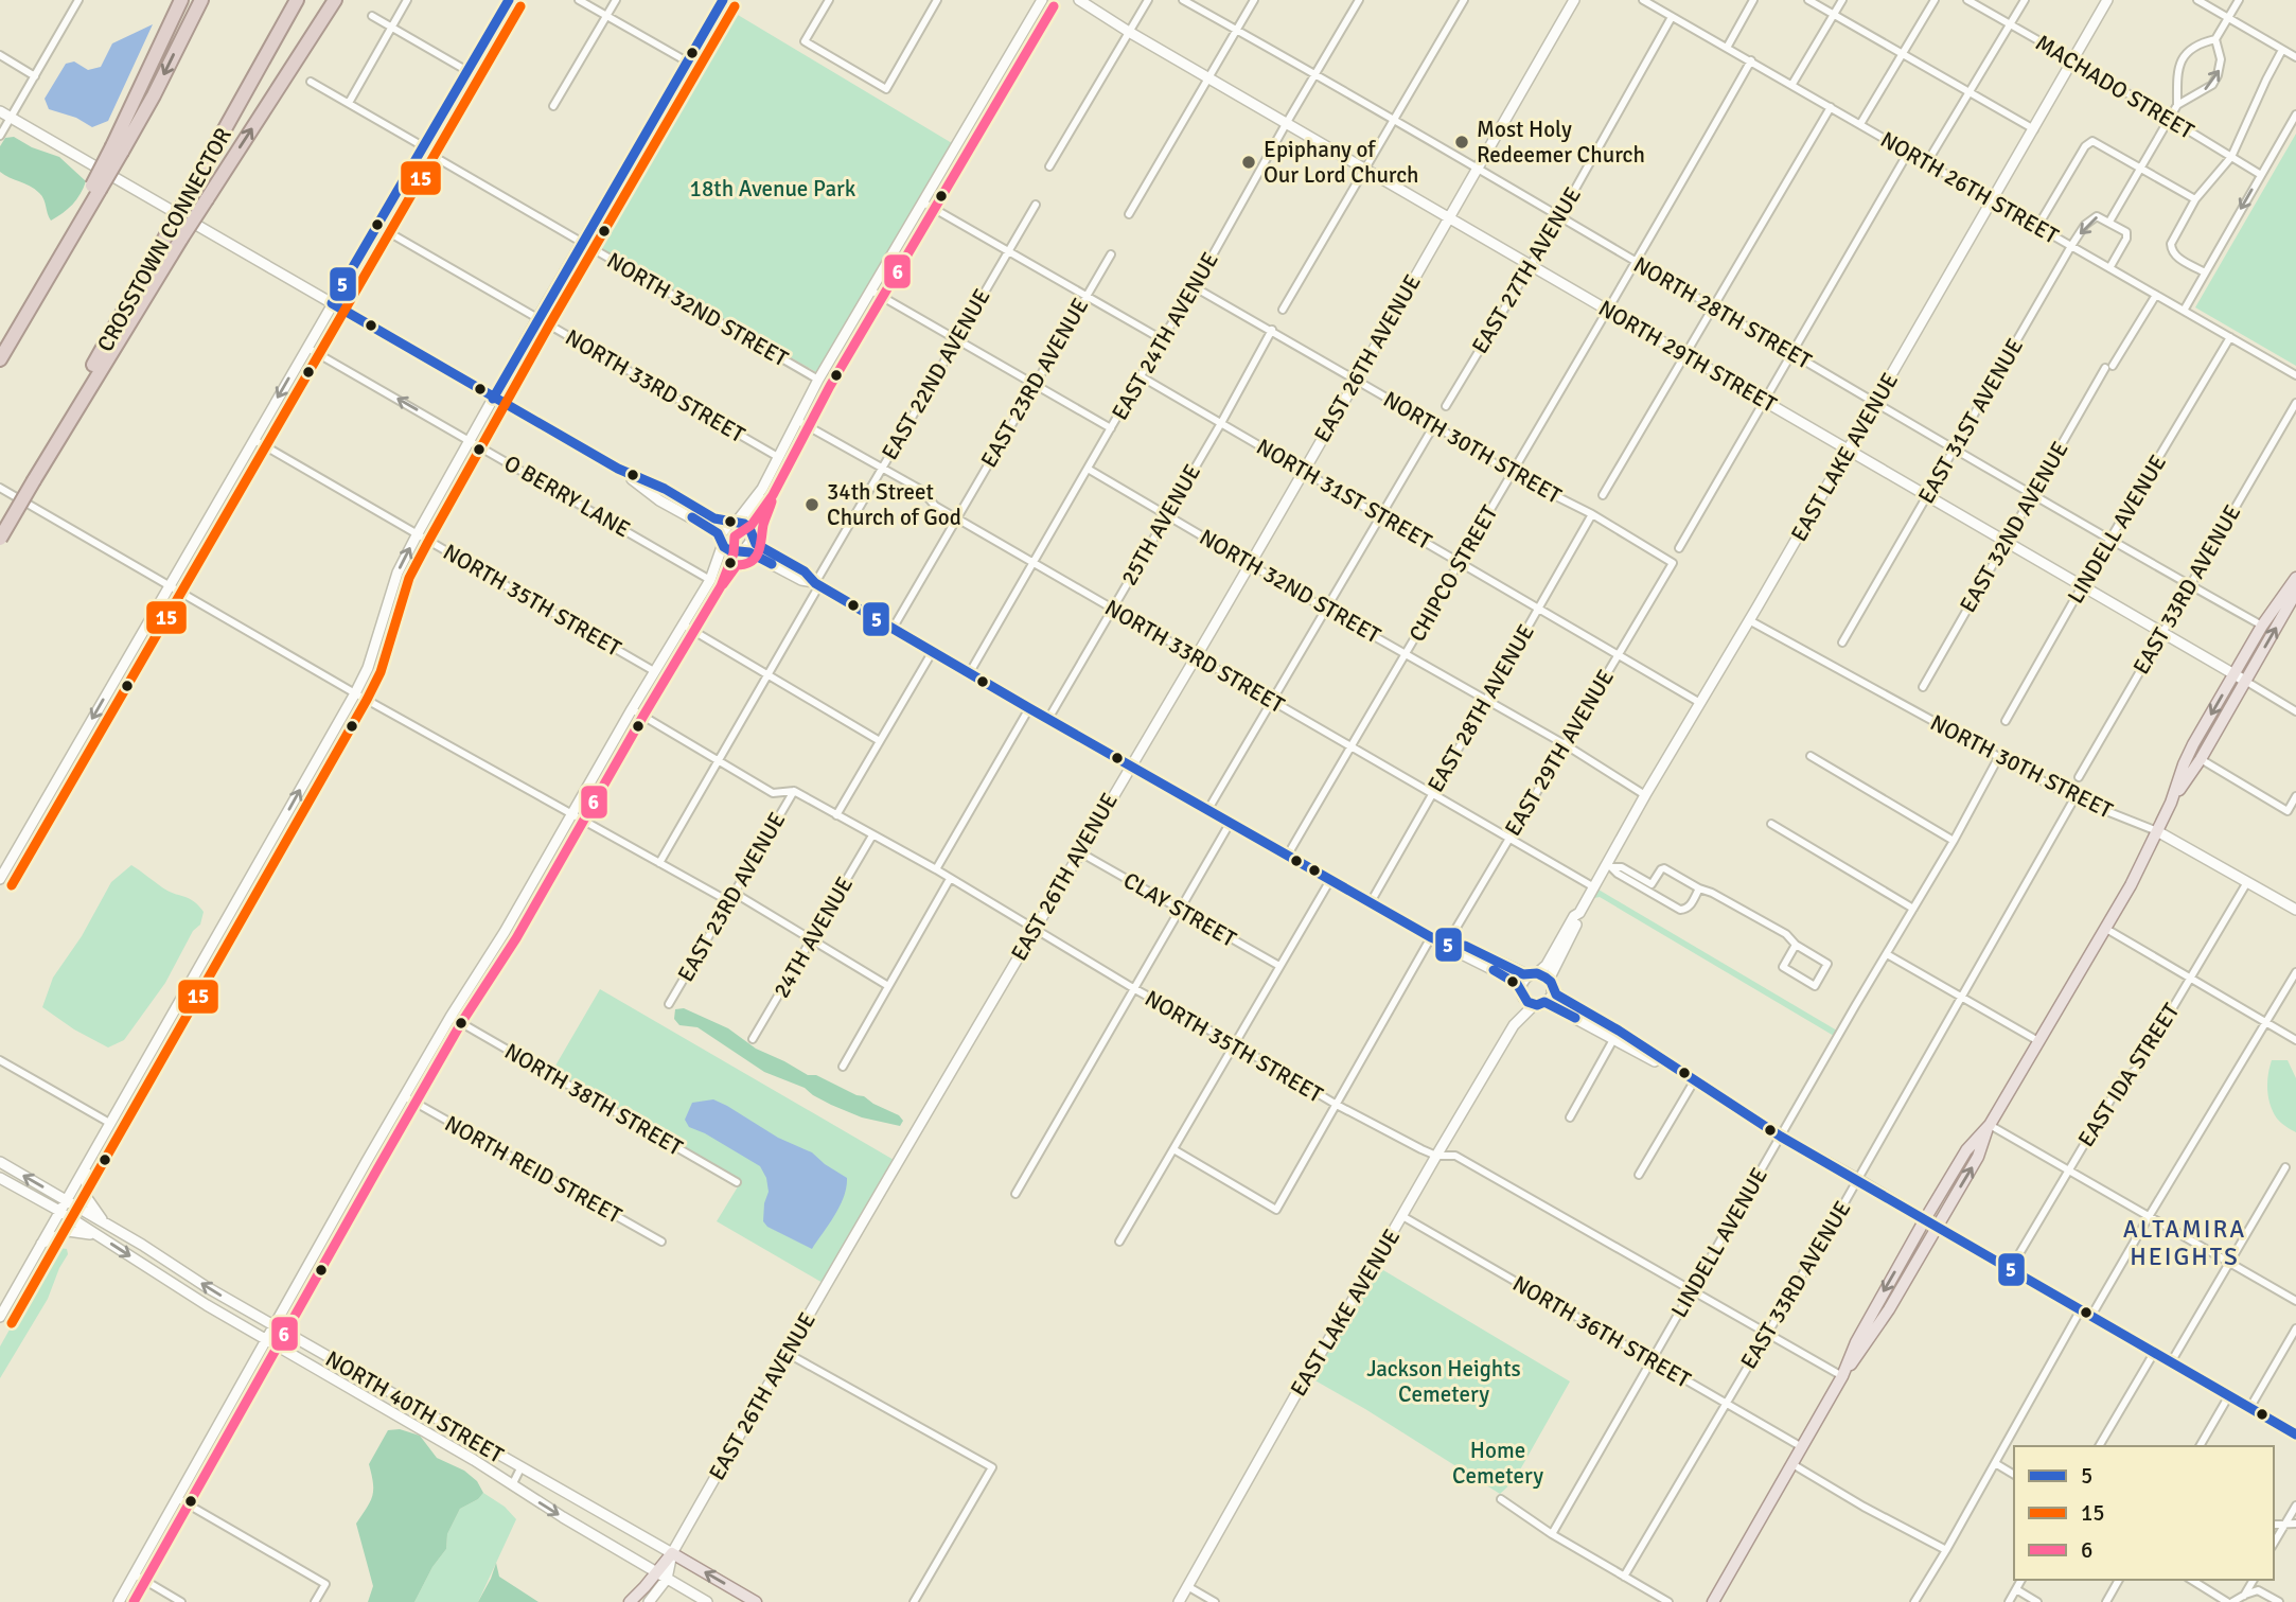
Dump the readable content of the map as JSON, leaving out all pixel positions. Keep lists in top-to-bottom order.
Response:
{
  "streets": {
    "highway": ["CROSSTOWN CONNECTOR"],
    "main road": ["NORTH 40TH STREET"],
    "street": [
      "MACHADO STREET",
      "NORTH 26TH STREET",
      "EAST 27TH AVENUE",
      "NORTH 32ND STREET",
      "NORTH 28TH STREET",
      "EAST 24TH AVENUE",
      "NORTH 29TH STREET",
      "EAST 26TH AVENUE",
      "EAST 22ND AVENUE",
      "EAST 23RD AVENUE",
      "NORTH 33RD STREET",
      "EAST 31ST AVENUE",
      "NORTH 30TH STREET",
      "EAST LAKE AVENUE",
      "NORTH 31ST STREET",
      "O BERRY LANE",
      "25TH AVENUE",
      "EAST 32ND AVENUE",
      "LINDELL AVENUE",
      "CHIPCO STREET",
      "EAST 33RD AVENUE",
      "NORTH 35TH STREET",
      "EAST 28TH AVENUE",
      "EAST 29TH AVENUE",
      "CLAY STREET",
      "24TH AVENUE",
      "EAST IDA STREET",
      "NORTH 38TH STREET",
      "NORTH REID STREET",
      "NORTH 36TH STREET"
    ]
  },
  "crossings": [
    ["MACHADO STREET", "EAST LAKE AVENUE"],
    ["NORTH 26TH STREET", "EAST 27TH AVENUE"],
    ["NORTH 26TH STREET", "EAST 31ST AVENUE"],
    ["NORTH 26TH STREET", "EAST LAKE AVENUE"],
    ["NORTH 26TH STREET", "EAST 32ND AVENUE"],
    ["NORTH 26TH STREET", "LINDELL AVENUE"],
    ["NORTH 26TH STREET", "CHIPCO STREET"],
    ["EAST 27TH AVENUE", "NORTH 28TH STREET"],
    ["EAST 27TH AVENUE", "NORTH 29TH STREET"],
    ["NORTH 32ND STREET", "EAST 24TH AVENUE"],
    ["NORTH 32ND STREET", "EAST 26TH AVENUE"],
    ["NORTH 32ND STREET", "EAST LAKE AVENUE"],
    ["NORTH 32ND STREET", "25TH AVENUE"],
    ["NORTH 32ND STREET", "CHIPCO STREET"],
    ["NORTH 32ND STREET", "EAST 28TH AVENUE"],
    ["NORTH 32ND STREET", "EAST 29TH AVENUE"],
    ["NORTH 28TH STREET", "EAST 24TH AVENUE"],
    ["NORTH 28TH STREET", "EAST 26TH AVENUE"],
    ["NORTH 28TH STREET", "EAST 31ST AVENUE"],
    ["NORTH 28TH STREET", "EAST LAKE AVENUE"],
    ["NORTH 28TH STREET", "EAST 32ND AVENUE"],
    ["NORTH 28TH STREET", "LINDELL AVENUE"],
    ["NORTH 28TH STREET", "CHIPCO STREET"],
    ["NORTH 28TH STREET", "EAST 33RD AVENUE"],
    ["EAST 24TH AVENUE", "NORTH 29TH STREET"],
    ["EAST 24TH AVENUE", "NORTH 33RD STREET"],
    ["EAST 24TH AVENUE", "NORTH 30TH STREET"],
    ["EAST 24TH AVENUE", "NORTH 31ST STREET"],
    ["NORTH 29TH STREET", "EAST 26TH AVENUE"],
    ["NORTH 29TH STREET", "EAST 31ST AVENUE"],
    ["NORTH 29TH STREET", "EAST LAKE AVENUE"],
    ["NORTH 29TH STREET", "EAST 32ND AVENUE"],
    ["NORTH 29TH STREET", "LINDELL AVENUE"],
    ["NORTH 29TH STREET", "CHIPCO STREET"],
    ["NORTH 29TH STREET", "EAST 33RD AVENUE"],
    ["EAST 26TH AVENUE", "NORTH 33RD STREET"],
    ["EAST 26TH AVENUE", "NORTH 30TH STREET"],
    ["EAST 26TH AVENUE", "NORTH 31ST STREET"],
    ["EAST 26TH AVENUE", "NORTH 35TH STREET"],
    ["EAST 26TH AVENUE", "CLAY STREET"],
    ["EAST 26TH AVENUE", "NORTH 40TH STREET"],
    ["EAST 22ND AVENUE", "NORTH 33RD STREET"],
    ["EAST 22ND AVENUE", "NORTH 35TH STREET"],
    ["EAST 23RD AVENUE", "NORTH 33RD STREET"],
    ["EAST 23RD AVENUE", "NORTH 35TH STREET"],
    ["NORTH 33RD STREET", "EAST LAKE AVENUE"],
    ["NORTH 33RD STREET", "25TH AVENUE"],
    ["NORTH 33RD STREET", "CHIPCO STREET"],
    ["NORTH 33RD STREET", "EAST 28TH AVENUE"],
    ["NORTH 33RD STREET", "EAST 29TH AVENUE"],
    ["NORTH 30TH STREET", "EAST LAKE AVENUE"],
    ["NORTH 30TH STREET", "25TH AVENUE"],
    ["NORTH 30TH STREET", "LINDELL AVENUE"],
    ["NORTH 30TH STREET", "CHIPCO STREET"],
    ["NORTH 30TH STREET", "EAST 33RD AVENUE"],
    ["NORTH 30TH STREET", "EAST 28TH AVENUE"],
    ["NORTH 30TH STREET", "EAST 29TH AVENUE"],
    ["NORTH 30TH STREET", "EAST IDA STREET"],
    ["EAST LAKE AVENUE", "NORTH 31ST STREET"],
    ["EAST LAKE AVENUE", "NORTH 35TH STREET"],
    ["EAST LAKE AVENUE", "NORTH 36TH STREET"],
    ["NORTH 31ST STREET", "25TH AVENUE"],
    ["NORTH 31ST STREET", "CHIPCO STREET"],
    ["NORTH 31ST STREET", "EAST 28TH AVENUE"],
    ["NORTH 31ST STREET", "EAST 29TH AVENUE"],
    ["LINDELL AVENUE", "NORTH 35TH STREET"],
    ["LINDELL AVENUE", "NORTH 36TH STREET"],
    ["EAST 33RD AVENUE", "NORTH 35TH STREET"],
    ["EAST 33RD AVENUE", "NORTH 36TH STREET"],
    ["NORTH 35TH STREET", "24TH AVENUE"]
  ],
  "districts": ["ALTAMIRA HEIGHTS"],
  "parks": ["18th Avenue Park", "Jackson Heights Cemetery", "Home Cemetery"],
  "places": ["Most Holy Redeemer Church", "Epiphany of Our Lord Church", "34th Street Church of God"],
  "lines": ["transit line 5", "transit line 15", "transit line 6"],
  "legend": ["5", "15", "6"]
}
